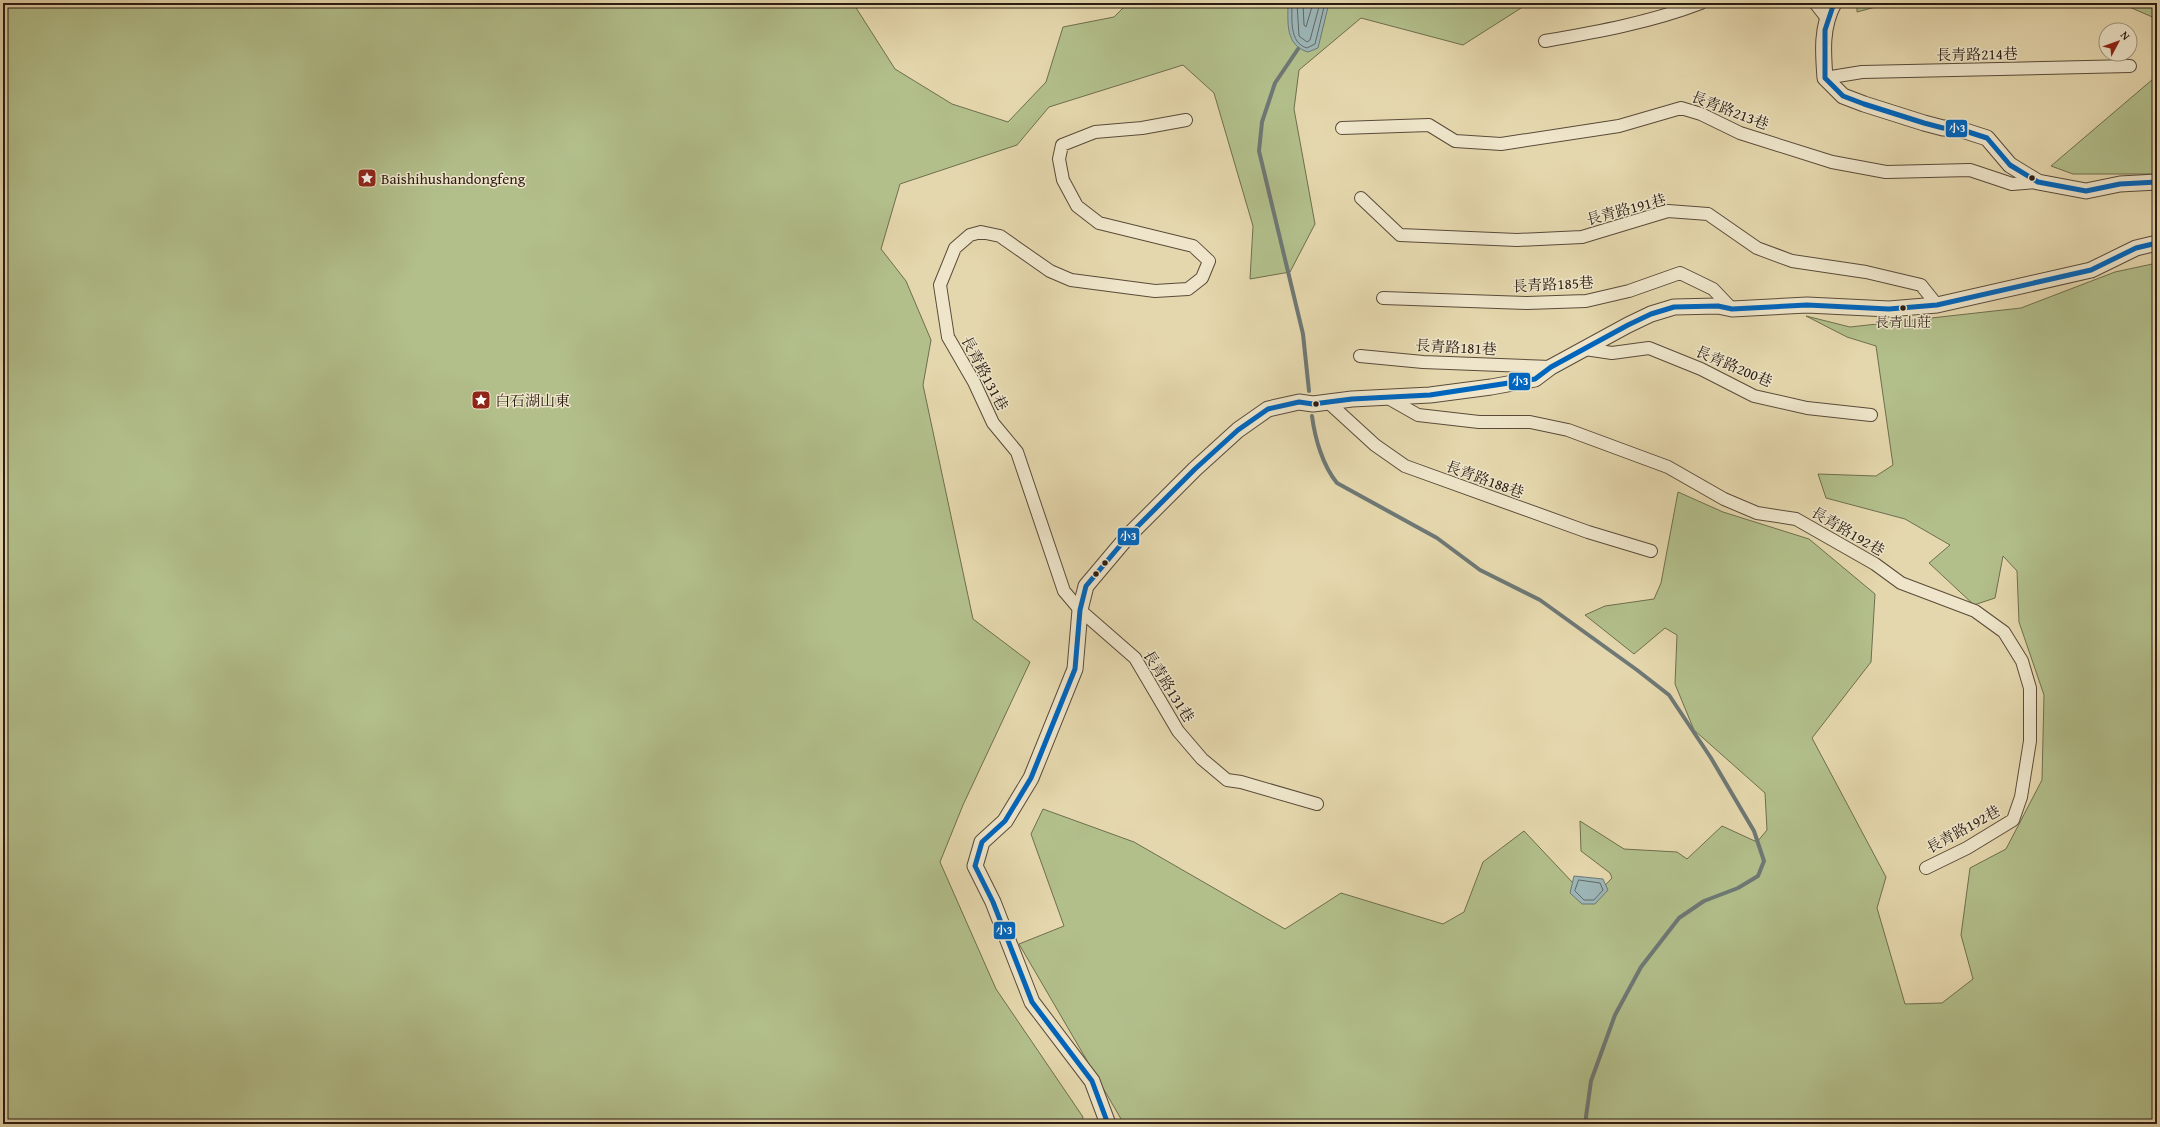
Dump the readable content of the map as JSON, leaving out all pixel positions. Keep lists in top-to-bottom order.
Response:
{
  "streets": {
    "street": [
      "長青路214巷",
      "長青路213巷",
      "長青路191巷",
      "長青路185巷",
      "長青路181巷",
      "長青路200巷",
      "長青路131巷",
      "長青路188巷",
      "長青路192巷"
    ]
  },
  "places": {
    "place": ["Baishihushandongfeng", "白石湖山東"],
    "other": ["長青山莊"]
  },
  "lines": ["transit line 小3"],
  "north": "top right"
}
